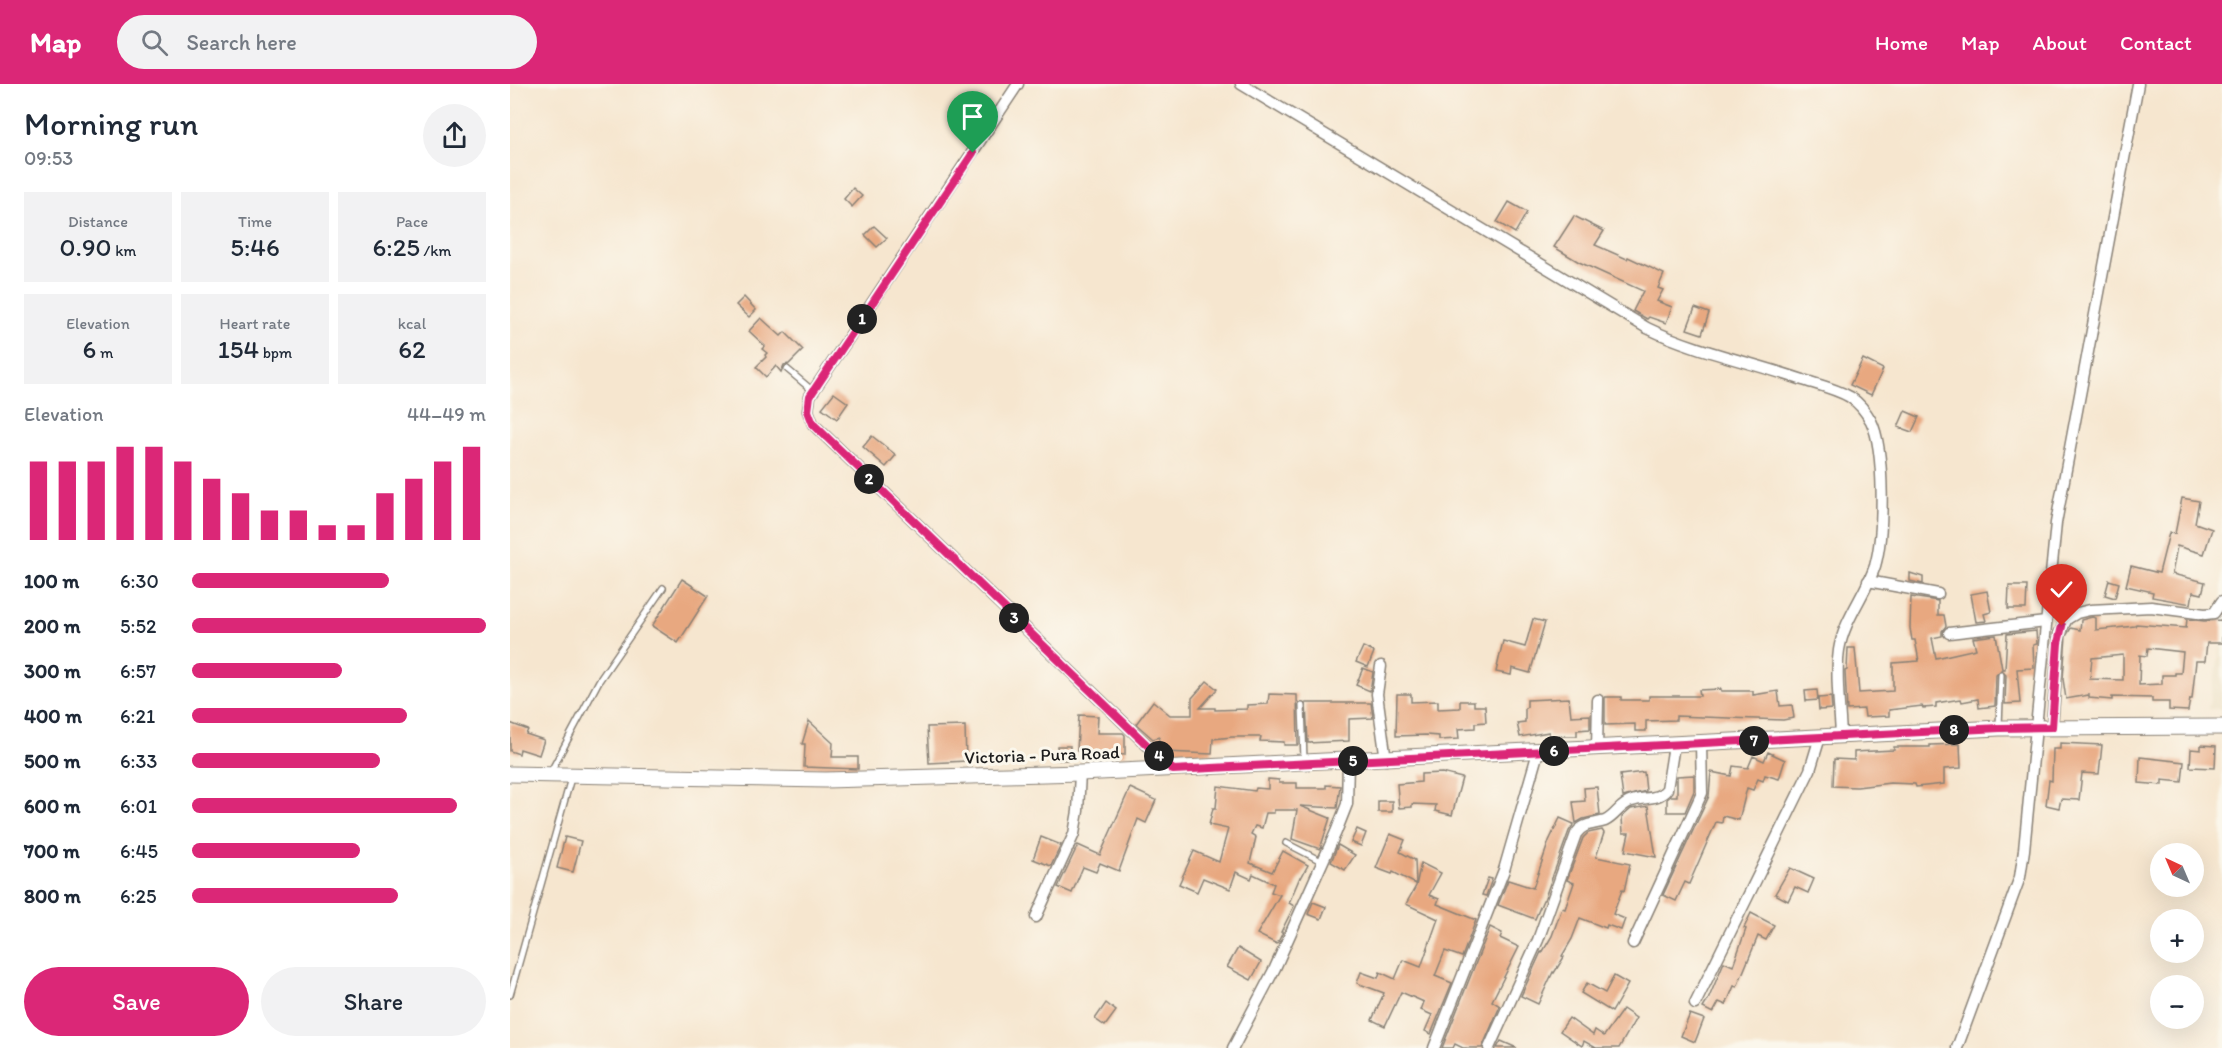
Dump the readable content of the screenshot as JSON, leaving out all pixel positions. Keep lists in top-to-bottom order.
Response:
{
  "streets": {
    "main road": ["Victoria - Pura Road"]
  },
  "north": "top left",
  "page": {
    "header": "Map",
    "search": "Search here",
    "nav": [
      "Home",
      "Map",
      "About",
      "Contact"
    ],
    "heading": ["Morning run", "09:53"],
    "stats": [
      ["Distance", "0.90 km"],
      ["Time", "5:46"],
      ["Pace", "6:25 /km"],
      ["Elevation", "6 m"],
      ["Heart rate", "154 bpm"],
      ["kcal", "62"]
    ],
    "pins": [
      "1",
      "2",
      "3",
      "8",
      "7",
      "6",
      "4",
      "5"
    ],
    "chart": ["Elevation", "44–49 m"],
    "list": [
      {
        "name": "100 m",
        "note": "6:30"
      },
      {
        "name": "200 m",
        "note": "5:52"
      },
      {
        "name": "300 m",
        "note": "6:57"
      },
      {
        "name": "400 m",
        "note": "6:21"
      },
      {
        "name": "500 m",
        "note": "6:33"
      },
      {
        "name": "600 m",
        "note": "6:01"
      },
      {
        "name": "700 m",
        "note": "6:45"
      },
      {
        "name": "800 m",
        "note": "6:25"
      }
    ],
    "map_buttons": ["+", "−"],
    "buttons": ["Save", "Share"]
  }
}
